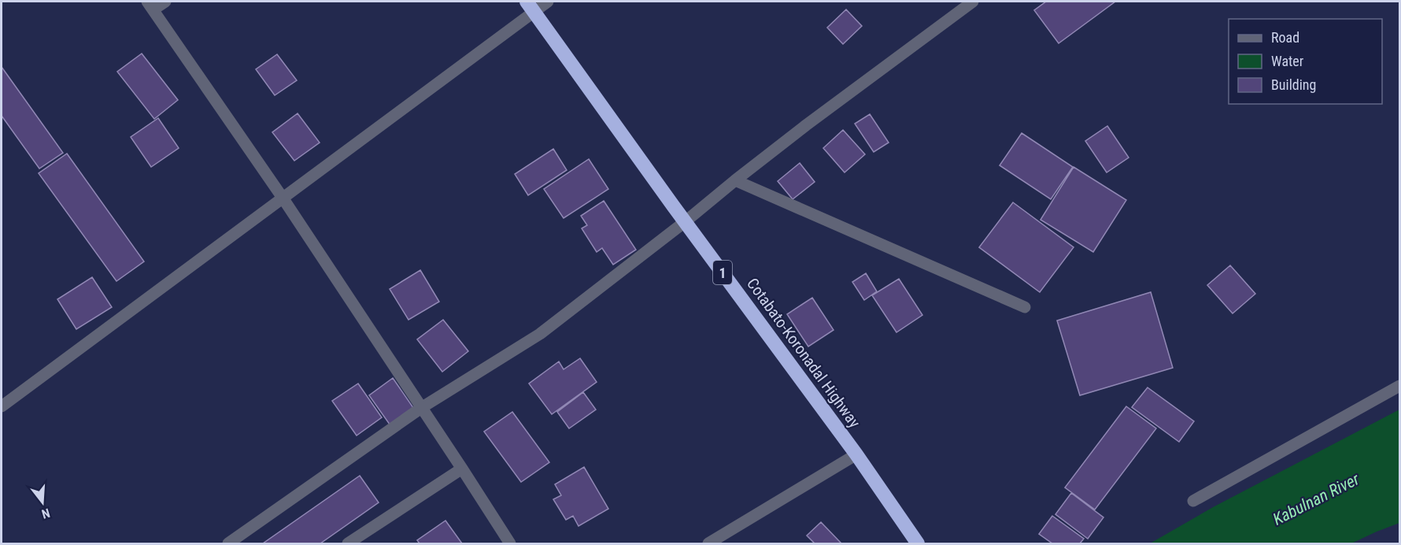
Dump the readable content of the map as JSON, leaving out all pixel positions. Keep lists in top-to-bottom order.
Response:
{
  "streets": {
    "highway": ["1", "Cotabato-Koronadal Highway"]
  },
  "water": ["Kabulnan River"],
  "legend": ["Road", "Water", "Building"],
  "north": "bottom"
}
